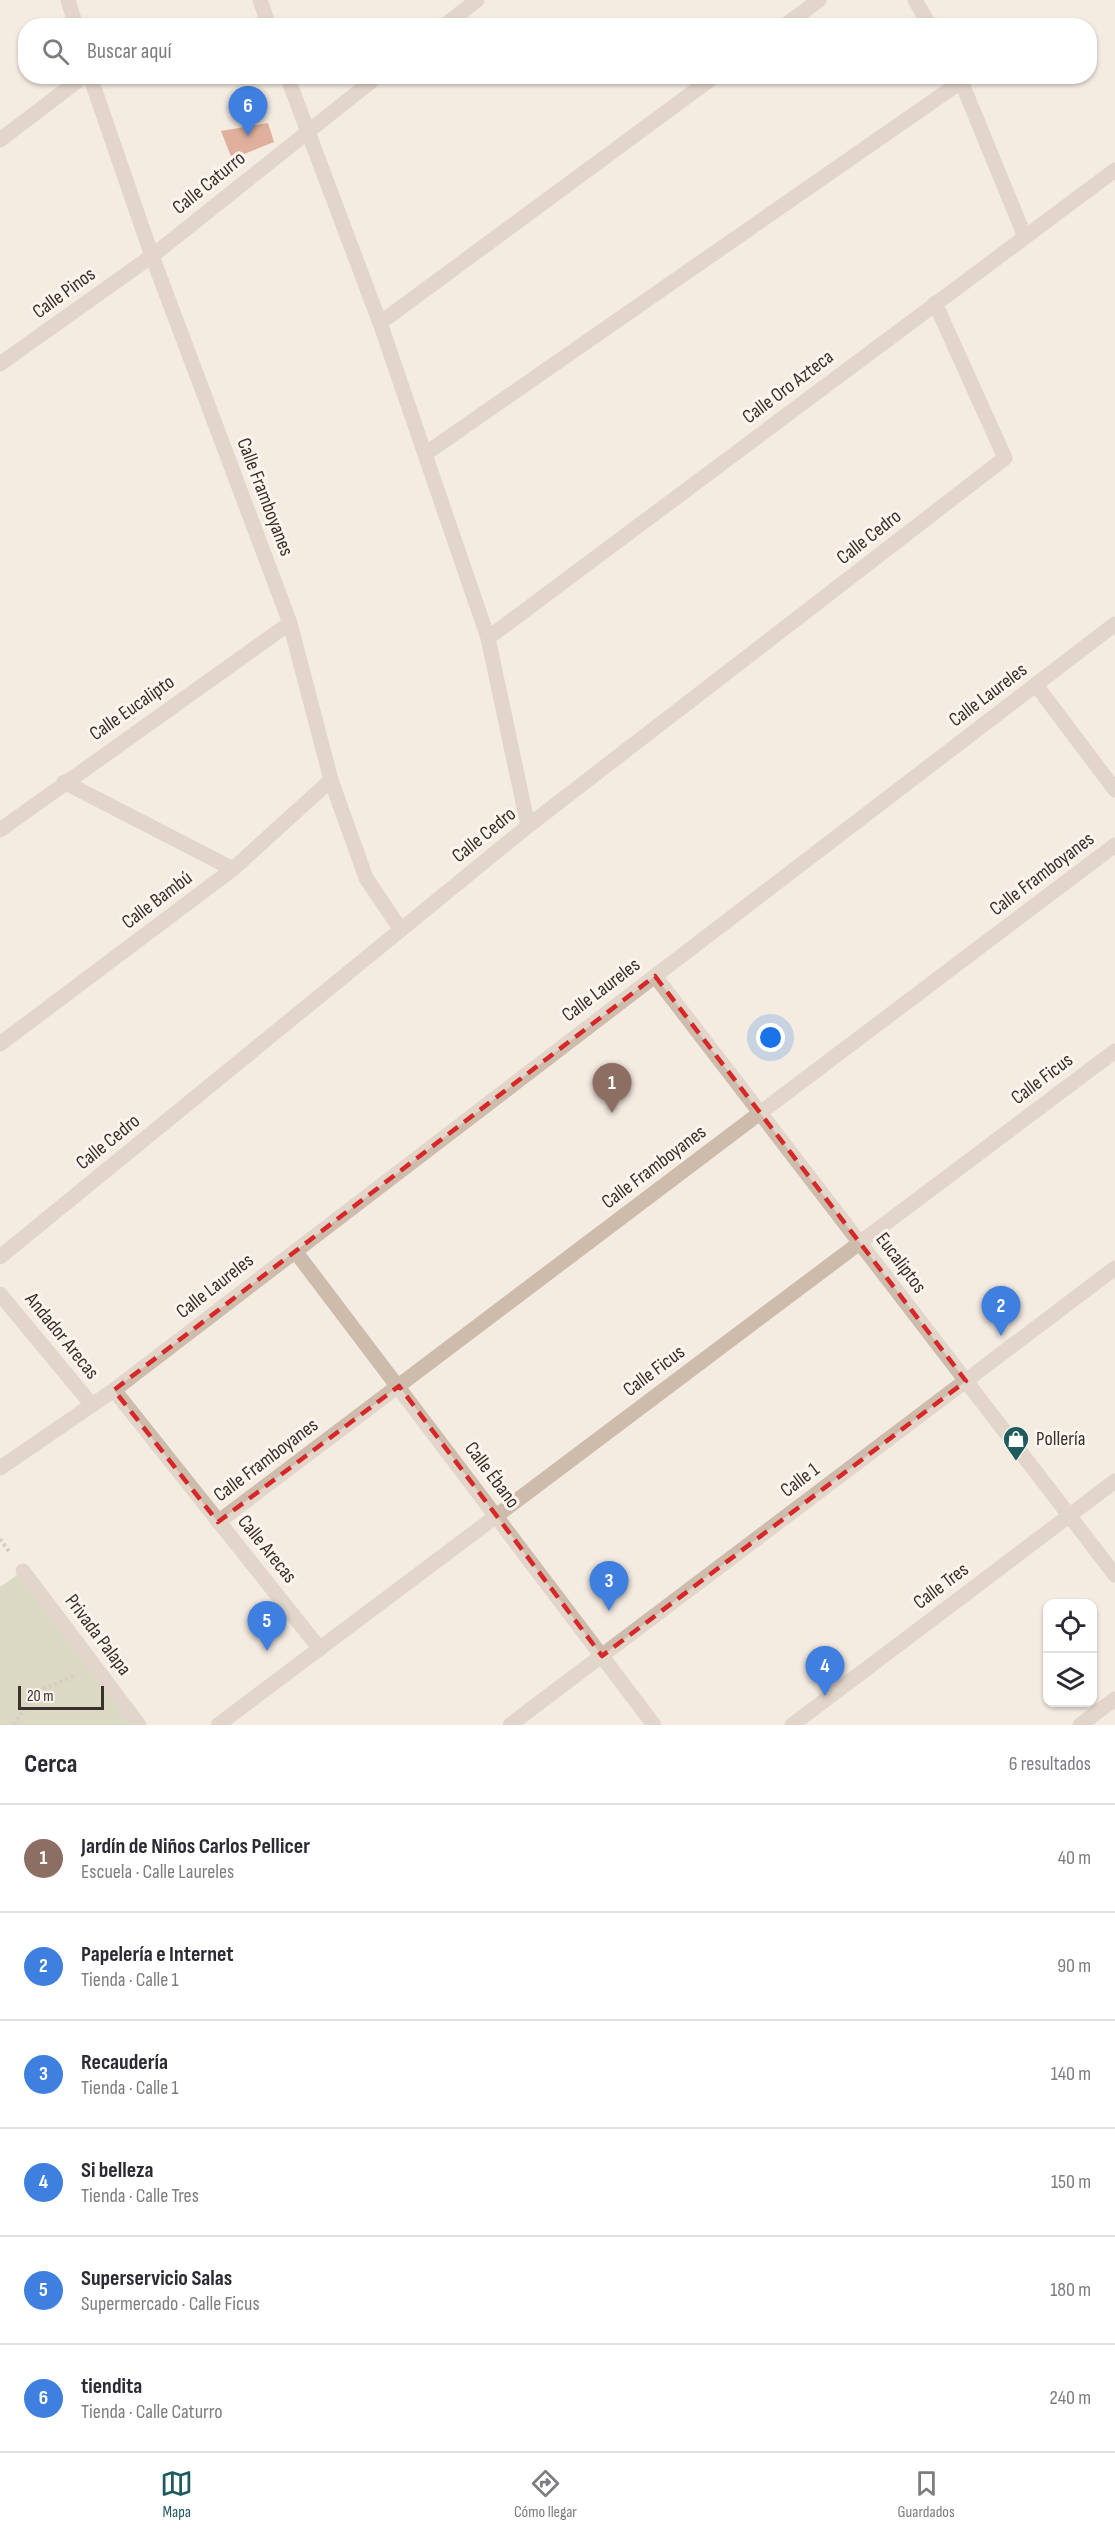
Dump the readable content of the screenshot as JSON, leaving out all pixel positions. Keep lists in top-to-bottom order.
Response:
{
  "streets": {
    "street": [
      "Calle Caturro",
      "Calle Pinos",
      "Calle Oro Azteca",
      "Calle Framboyanes",
      "Calle Cedro",
      "Calle Laureles",
      "Calle Eucalipto",
      "Calle Bambú",
      "Calle Ficus",
      "Eucaliptos",
      "Andador Arecas",
      "Calle Ébano",
      "Calle 1",
      "Calle Arecas",
      "Calle Tres",
      "Privada Palapa"
    ]
  },
  "crossings": [
    ["Calle Caturro", "Calle Pinos"],
    ["Calle Caturro", "Calle Framboyanes"],
    ["Calle Pinos", "Calle Framboyanes"],
    ["Calle Oro Azteca", "Calle Cedro"],
    ["Calle Framboyanes", "Calle Cedro"],
    ["Calle Framboyanes", "Calle Eucalipto"],
    ["Calle Framboyanes", "Calle Bambú"],
    ["Calle Framboyanes", "Eucaliptos"],
    ["Calle Framboyanes", "Calle Ébano"],
    ["Calle Framboyanes", "Calle Arecas"],
    ["Calle Laureles", "Eucaliptos"],
    ["Calle Laureles", "Andador Arecas"],
    ["Calle Laureles", "Calle Ébano"],
    ["Calle Laureles", "Calle Arecas"],
    ["Calle Ficus", "Eucaliptos"],
    ["Calle Ficus", "Calle Ébano"],
    ["Calle Ficus", "Calle Arecas"],
    ["Eucaliptos", "Calle 1"],
    ["Eucaliptos", "Calle Tres"],
    ["Calle Ébano", "Calle 1"]
  ],
  "places": {
    "shop": ["Pollería"]
  },
  "scale_bar": "20 m",
  "page": {
    "search": "Buscar aquí",
    "pins": [
      "6",
      "1",
      "2",
      "3",
      "5",
      "4"
    ],
    "scale": "20 m",
    "heading": ["Cerca", "6 resultados"],
    "list": [
      {
        "mark": "1",
        "name": "Jardín de Niños Carlos Pellicer",
        "note": "Escuela · Calle Laureles",
        "value": "40 m"
      },
      {
        "mark": "2",
        "name": "Papelería e Internet",
        "note": "Tienda · Calle 1",
        "value": "90 m"
      },
      {
        "mark": "3",
        "name": "Recaudería",
        "note": "Tienda · Calle 1",
        "value": "140 m"
      },
      {
        "mark": "4",
        "name": "Si belleza",
        "note": "Tienda · Calle Tres",
        "value": "150 m"
      },
      {
        "mark": "5",
        "name": "Superservicio Salas",
        "note": "Supermercado · Calle Ficus",
        "value": "180 m"
      },
      {
        "mark": "6",
        "name": "tiendita",
        "note": "Tienda · Calle Caturro",
        "value": "240 m"
      }
    ],
    "nav": ["Mapa", "Cómo llegar", "Guardados"]
  }
}
